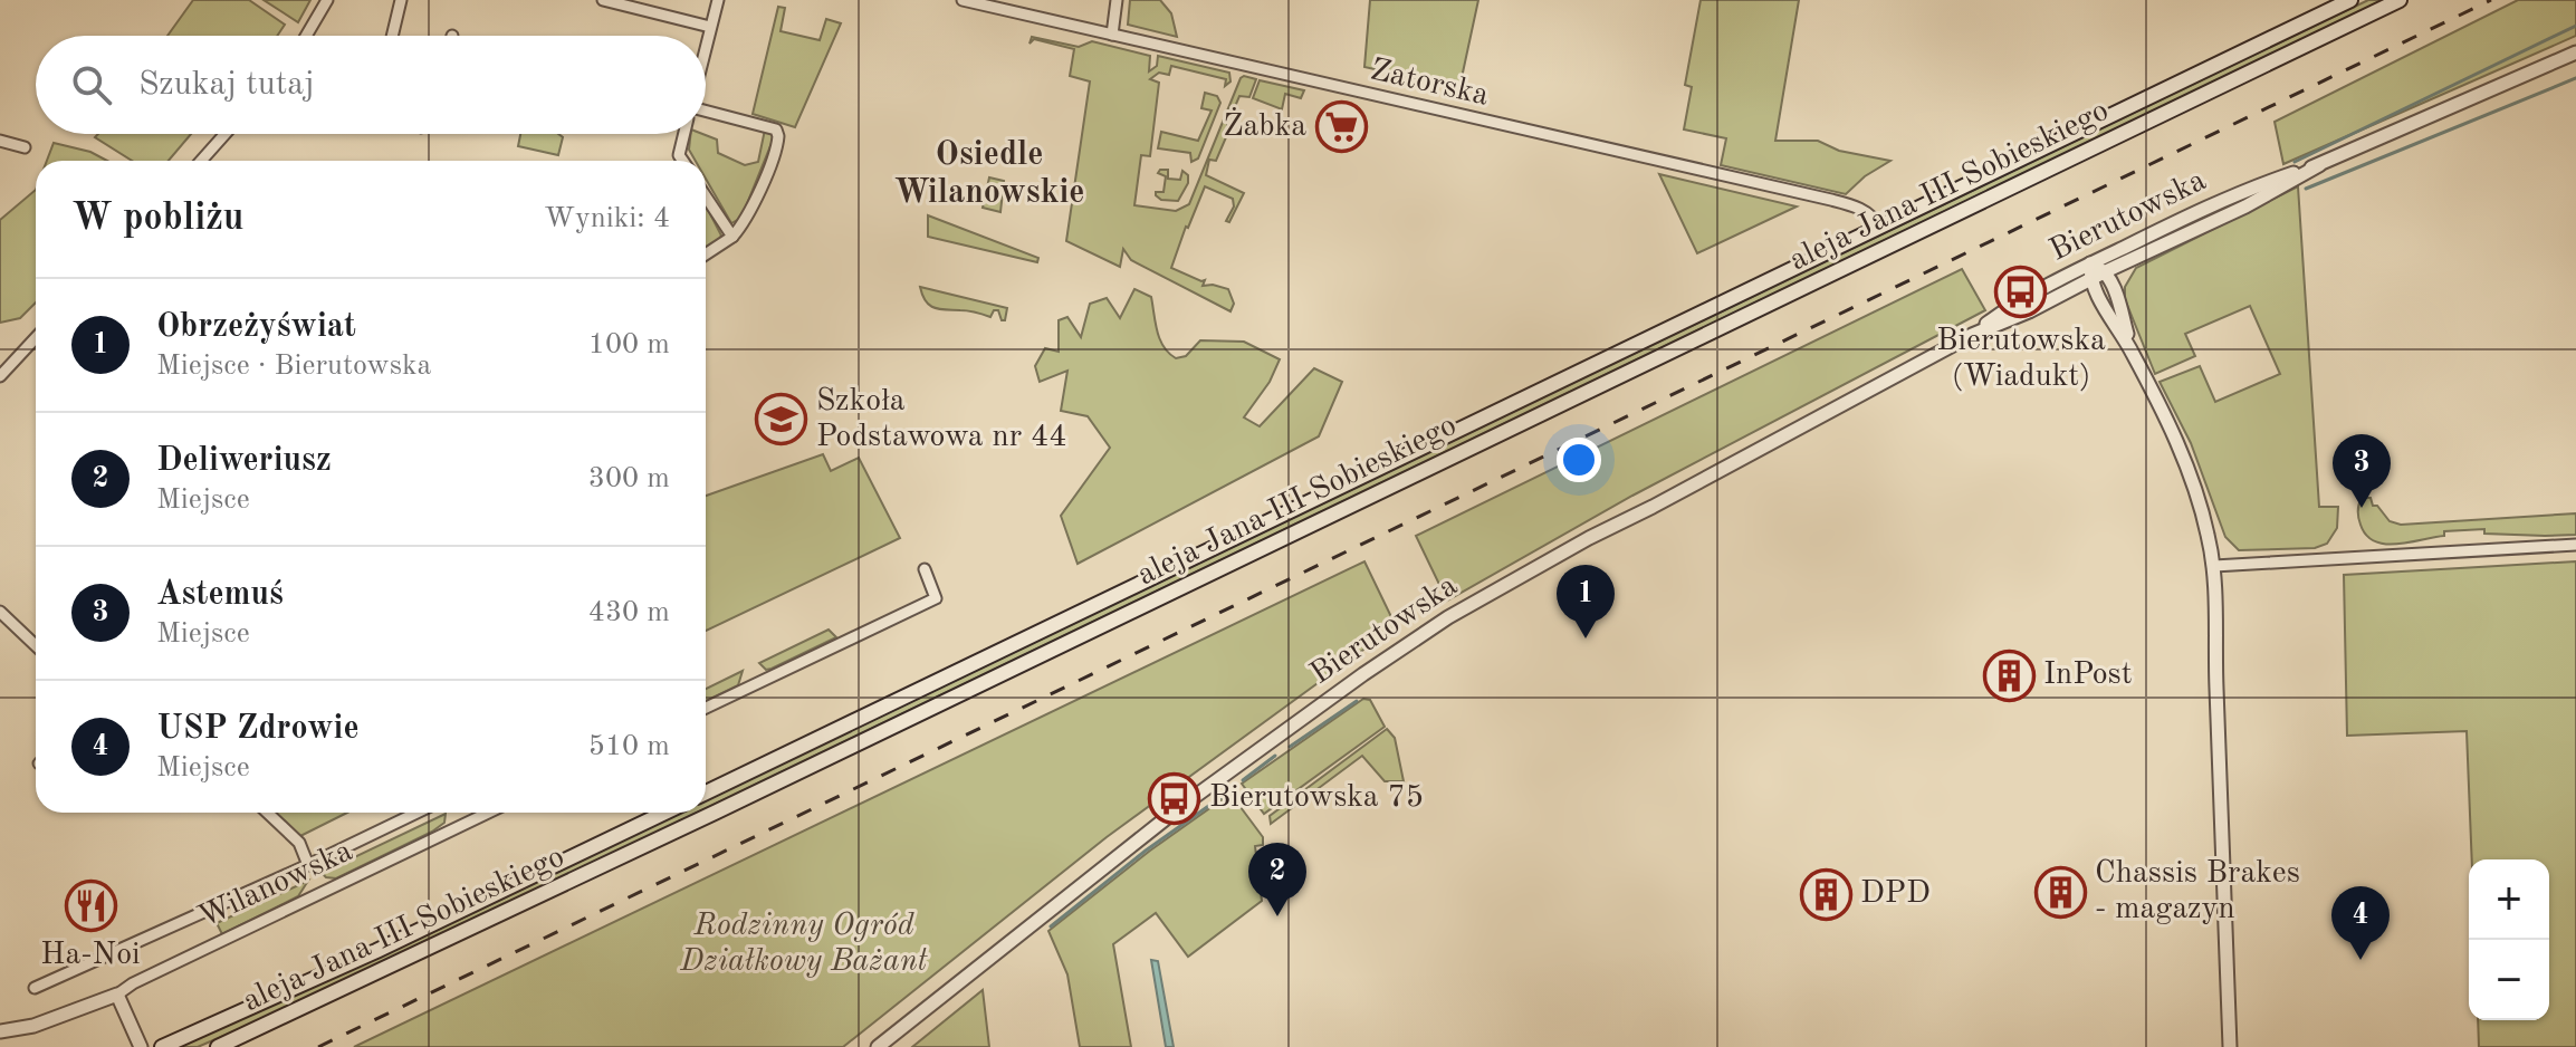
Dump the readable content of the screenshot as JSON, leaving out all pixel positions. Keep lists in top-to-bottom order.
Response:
{
  "streets": {
    "main road": ["aleja Jana III Sobieskiego"],
    "street": ["Zatorska", "Bierutowska", "Wilanowska"]
  },
  "crossings": [
    ["Zatorska", "aleja Jana III Sobieskiego"]
  ],
  "districts": ["Osiedle Wilanowskie"],
  "parks": ["Rodzinny Ogród Działkowy Bażant"],
  "places": {
    "supermarket": ["Żabka"],
    "bus stop": ["Bierutowska (Wiadukt)", "Bierutowska 75"],
    "school or university": ["Szkoła Podstawowa nr 44"],
    "building": ["InPost", "Chassis Brakes - magazyn", "DPD"],
    "restaurant": ["Ha-Noi"]
  },
  "page": {
    "search": "Szukaj tutaj",
    "heading": ["W pobliżu", "Wyniki: 4"],
    "list": [
      {
        "mark": "1",
        "name": "Obrzeżyświat",
        "note": "Miejsce · Bierutowska",
        "value": "100 m"
      },
      {
        "mark": "2",
        "name": "Deliweriusz",
        "note": "Miejsce",
        "value": "300 m"
      },
      {
        "mark": "3",
        "name": "Astemuś",
        "note": "Miejsce",
        "value": "430 m"
      },
      {
        "mark": "4",
        "name": "USP Zdrowie",
        "note": "Miejsce",
        "value": "510 m"
      }
    ],
    "pins": [
      "3",
      "1",
      "2",
      "4"
    ],
    "map_buttons": ["+", "−"]
  }
}
